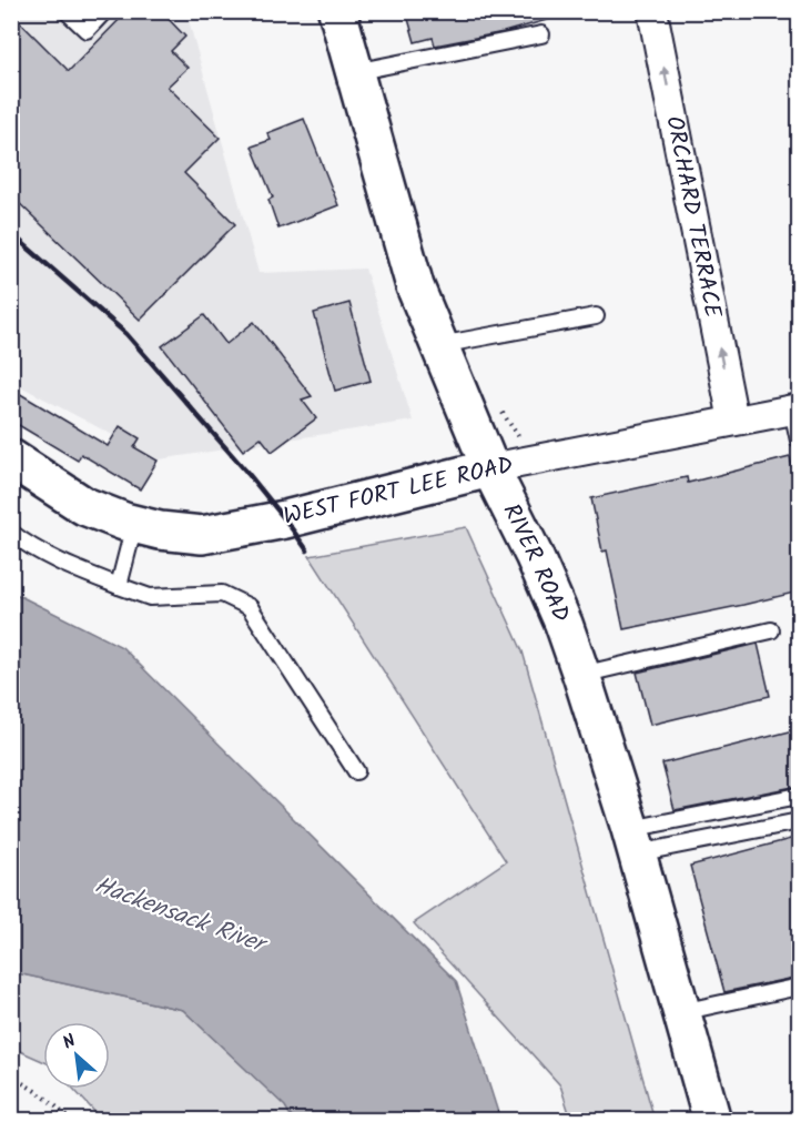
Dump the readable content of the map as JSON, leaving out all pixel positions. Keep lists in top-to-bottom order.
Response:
{
  "streets": {
    "main road": ["WEST FORT LEE ROAD", "RIVER ROAD"],
    "street": ["ORCHARD TERRACE"]
  },
  "crossings": [
    ["ORCHARD TERRACE", "WEST FORT LEE ROAD"],
    ["WEST FORT LEE ROAD", "RIVER ROAD"]
  ],
  "one_way": ["ORCHARD TERRACE"],
  "water": ["Hackensack River"],
  "north": "top left"
}
